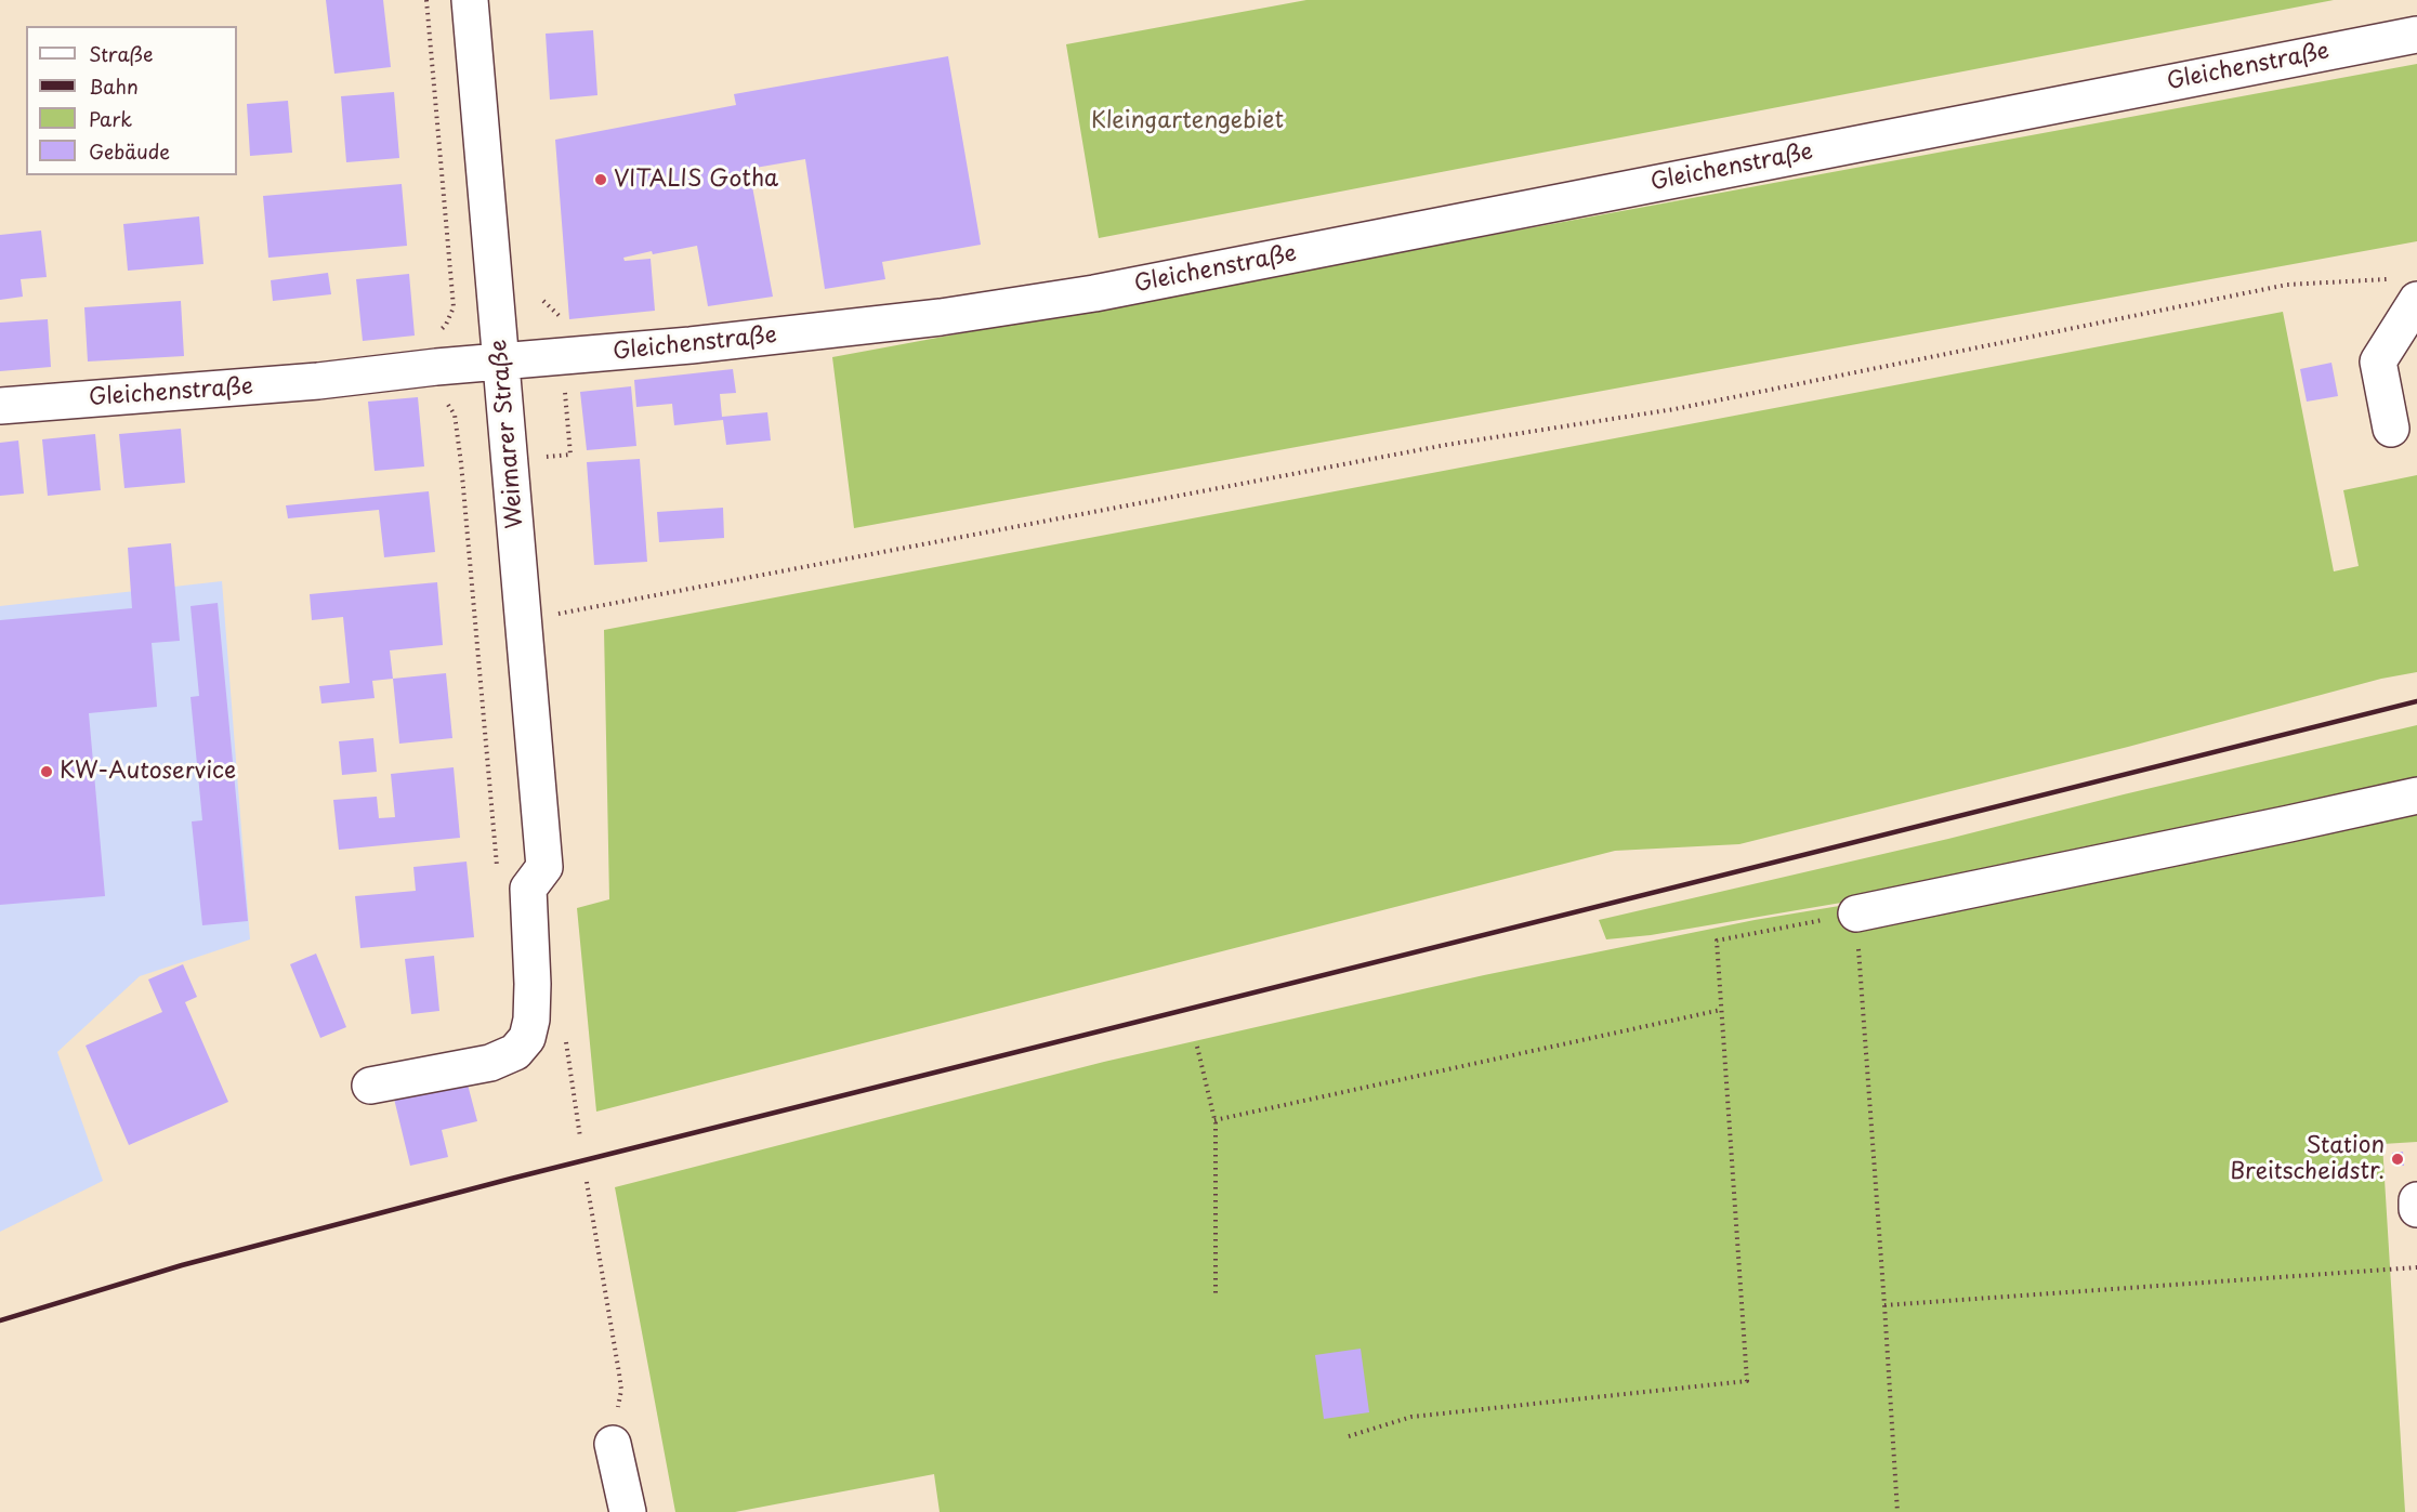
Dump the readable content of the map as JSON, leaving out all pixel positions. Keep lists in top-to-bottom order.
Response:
{
  "streets": {
    "street": ["Gleichenstraße", "Weimarer Straße"]
  },
  "crossings": [
    ["Gleichenstraße", "Weimarer Straße"]
  ],
  "parks": ["Kleingartengebiet"],
  "places": ["VITALIS Gotha", "KW-Autoservice", "Station Breitscheidstr."],
  "legend": [
    "Straße",
    "Bahn",
    "Park",
    "Gebäude"
  ]
}
